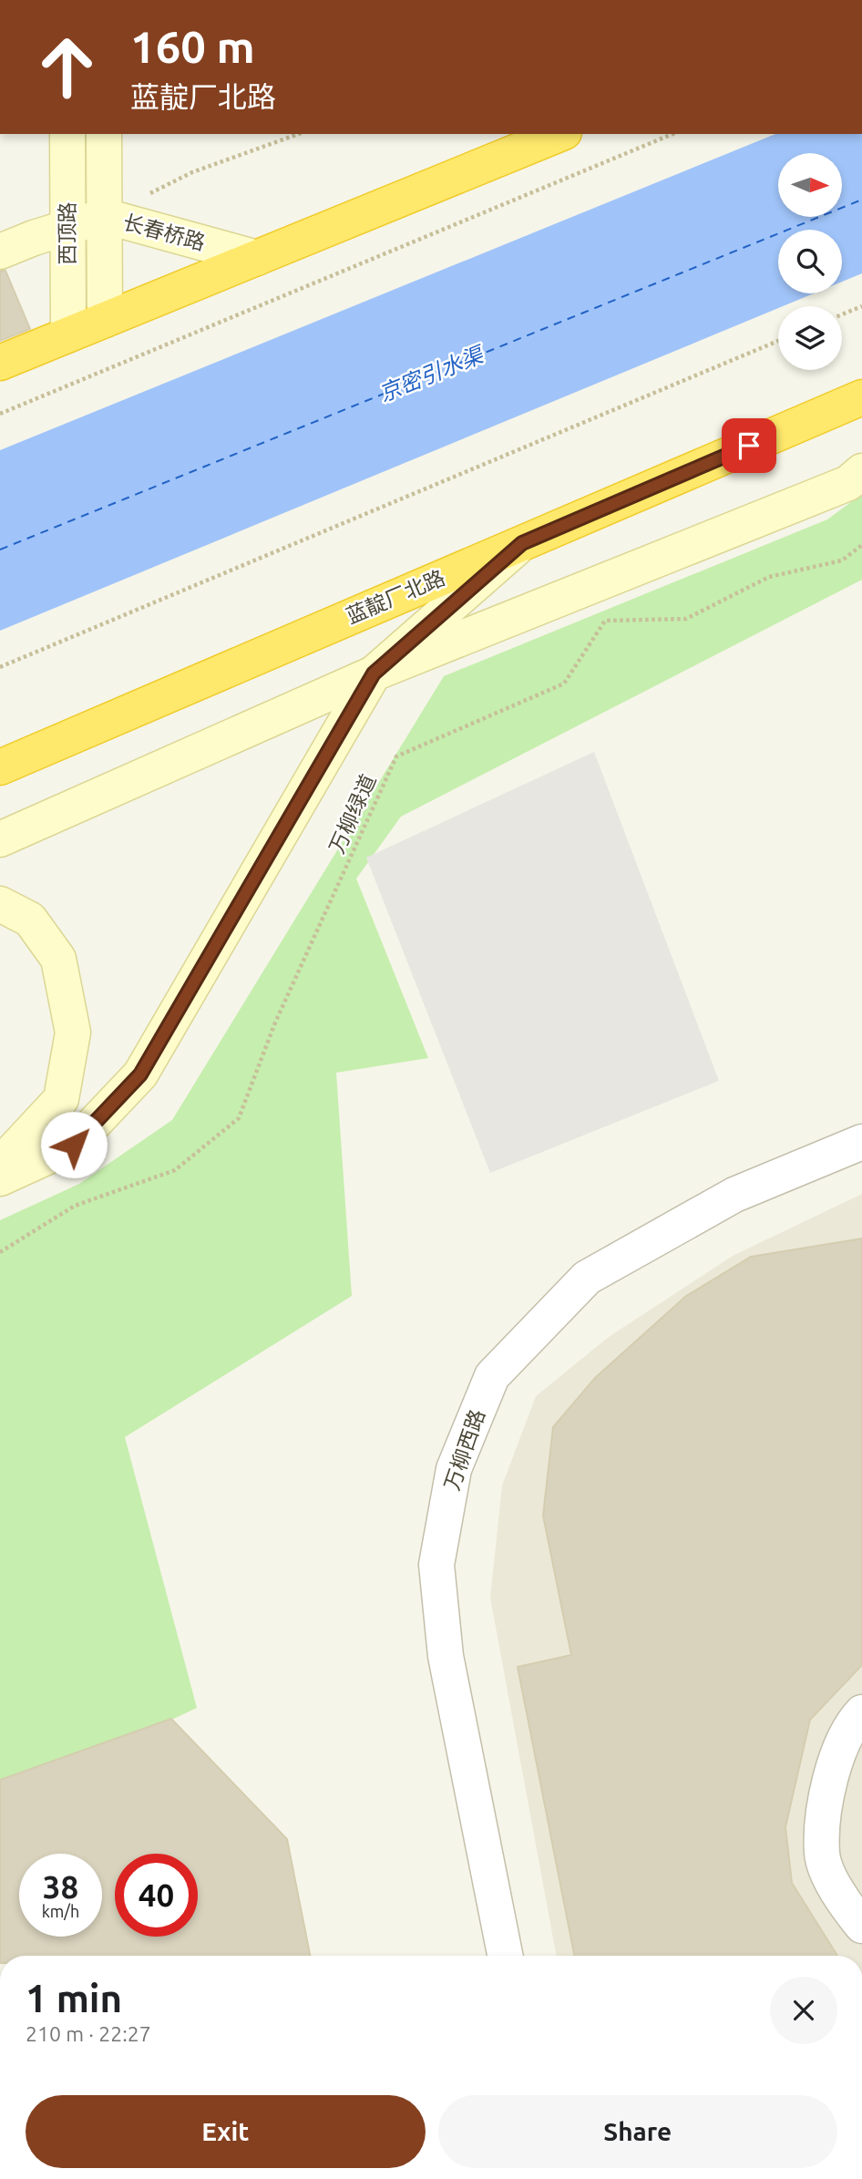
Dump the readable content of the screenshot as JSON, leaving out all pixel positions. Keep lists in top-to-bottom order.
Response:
{
  "streets": {
    "highway": ["蓝靛厂北路"],
    "street": ["长春桥路", "西顶路", "万柳西路"],
    "path": ["万柳绿道"]
  },
  "crossings": [
    ["长春桥路", "西顶路"]
  ],
  "water": ["京密引水渠"],
  "north": "right",
  "page": {
    "turn": ["160 m", "蓝靛厂北路"],
    "speed": "38 km/h",
    "limit": "40",
    "heading": ["1 min", "210 m · 22:27"],
    "buttons": ["Exit", "Share"]
  }
}
